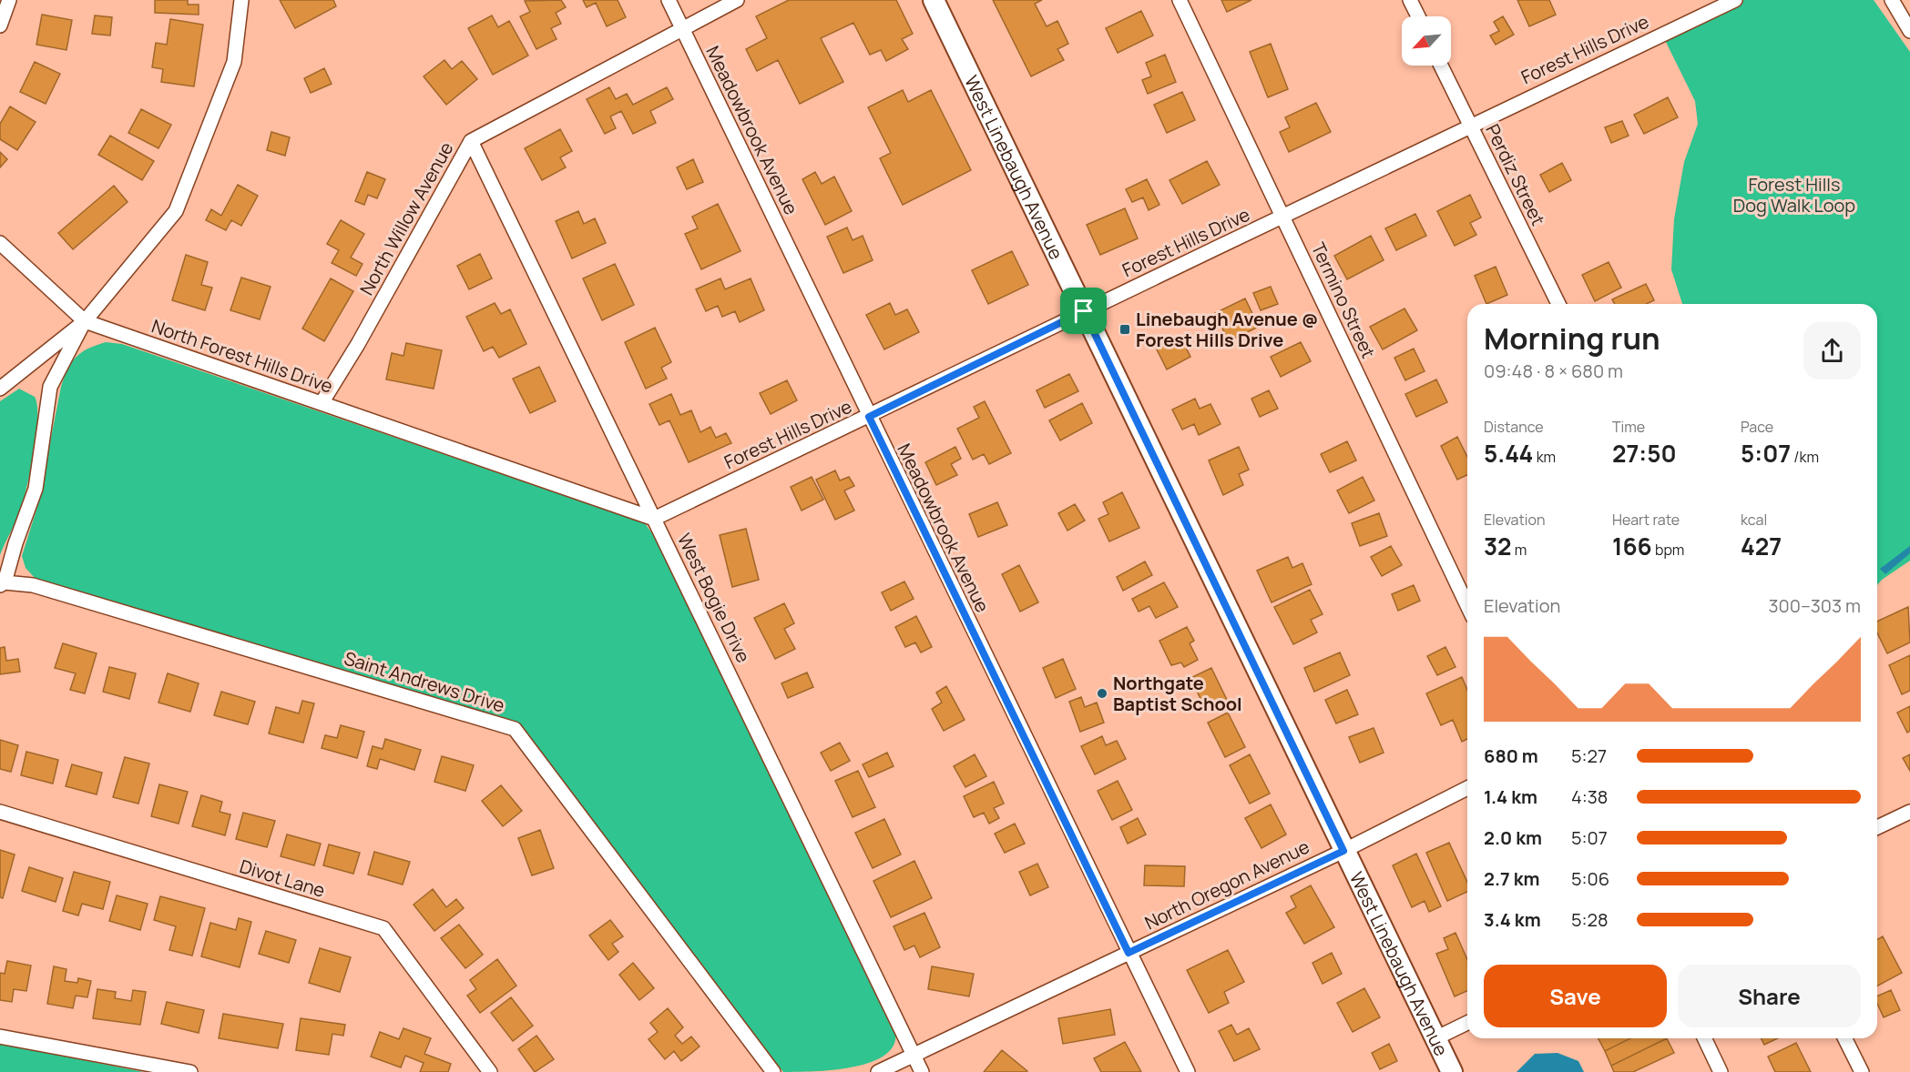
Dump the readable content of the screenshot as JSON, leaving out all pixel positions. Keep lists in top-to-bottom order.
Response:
{
  "streets": {
    "street": [
      "Forest Hills Drive",
      "Meadowbrook Avenue",
      "West Linebaugh Avenue",
      "Perdiz Street",
      "North Willow Avenue",
      "Termino Street",
      "North Forest Hills Drive",
      "West Bogie Drive",
      "Saint Andrews Drive",
      "Divot Lane",
      "North Oregon Avenue"
    ]
  },
  "crossings": [
    ["Forest Hills Drive", "Meadowbrook Avenue"],
    ["Forest Hills Drive", "West Linebaugh Avenue"],
    ["Forest Hills Drive", "Perdiz Street"],
    ["Forest Hills Drive", "Termino Street"],
    ["Forest Hills Drive", "North Forest Hills Drive"],
    ["Forest Hills Drive", "West Bogie Drive"],
    ["Meadowbrook Avenue", "North Willow Avenue"],
    ["Meadowbrook Avenue", "North Oregon Avenue"],
    ["West Linebaugh Avenue", "North Oregon Avenue"],
    ["North Willow Avenue", "North Forest Hills Drive"],
    ["North Willow Avenue", "West Bogie Drive"],
    ["North Forest Hills Drive", "West Bogie Drive"],
    ["West Bogie Drive", "North Oregon Avenue"]
  ],
  "parks": ["Forest Hills Dog Walk Loop"],
  "places": {
    "transit": ["Linebaugh Avenue @ Forest Hills Drive"],
    "other": ["Northgate Baptist School"]
  },
  "north": "bottom left",
  "page": {
    "heading": ["Morning run", "09:48 · 8 × 680 m"],
    "stats": [
      ["Distance", "5.44 km"],
      ["Time", "27:50"],
      ["Pace", "5:07 /km"],
      ["Elevation", "32 m"],
      ["Heart rate", "166 bpm"],
      ["kcal", "427"]
    ],
    "chart": ["Elevation", "300–303 m"],
    "list": [
      {
        "name": "680 m",
        "note": "5:27"
      },
      {
        "name": "1.4 km",
        "note": "4:38"
      },
      {
        "name": "2.0 km",
        "note": "5:07"
      },
      {
        "name": "2.7 km",
        "note": "5:06"
      },
      {
        "name": "3.4 km",
        "note": "5:28"
      }
    ],
    "buttons": ["Save", "Share"]
  }
}
